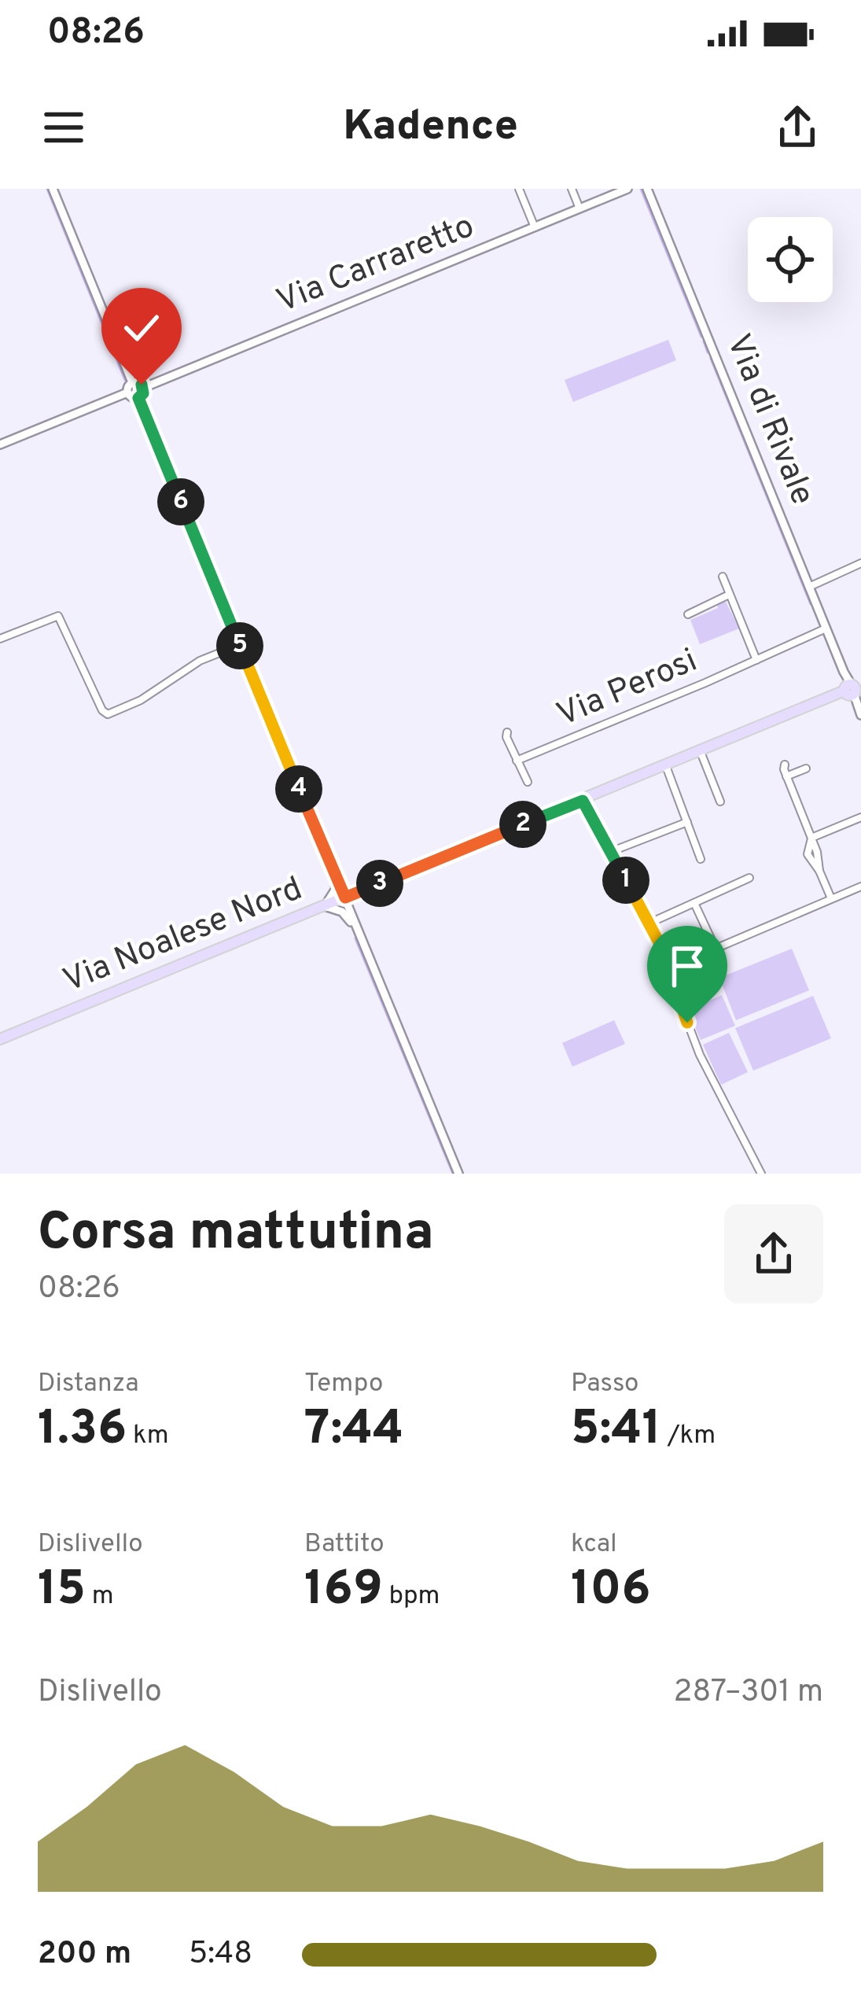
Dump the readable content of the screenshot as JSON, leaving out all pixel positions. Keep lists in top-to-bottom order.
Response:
{
  "streets": {
    "main road": ["Via Noalese Nord"],
    "street": ["Via Carraretto", "Via di Rivale", "Via Perosi"]
  },
  "crossings": [
    ["Via di Rivale", "Via Perosi"],
    ["Via di Rivale", "Via Noalese Nord"]
  ],
  "page": {
    "status": "08:26",
    "header": "Kadence",
    "pins": [
      "6",
      "5",
      "4",
      "2",
      "1",
      "3"
    ],
    "heading": ["Corsa mattutina", "08:26"],
    "stats": [
      ["Distanza", "1.36 km"],
      ["Tempo", "7:44"],
      ["Passo", "5:41 /km"],
      ["Dislivello", "15 m"],
      ["Battito", "169 bpm"],
      ["kcal", "106"]
    ],
    "chart": ["Dislivello", "287–301 m"],
    "list": [
      {
        "name": "200 m",
        "note": "5:48"
      }
    ]
  }
}
